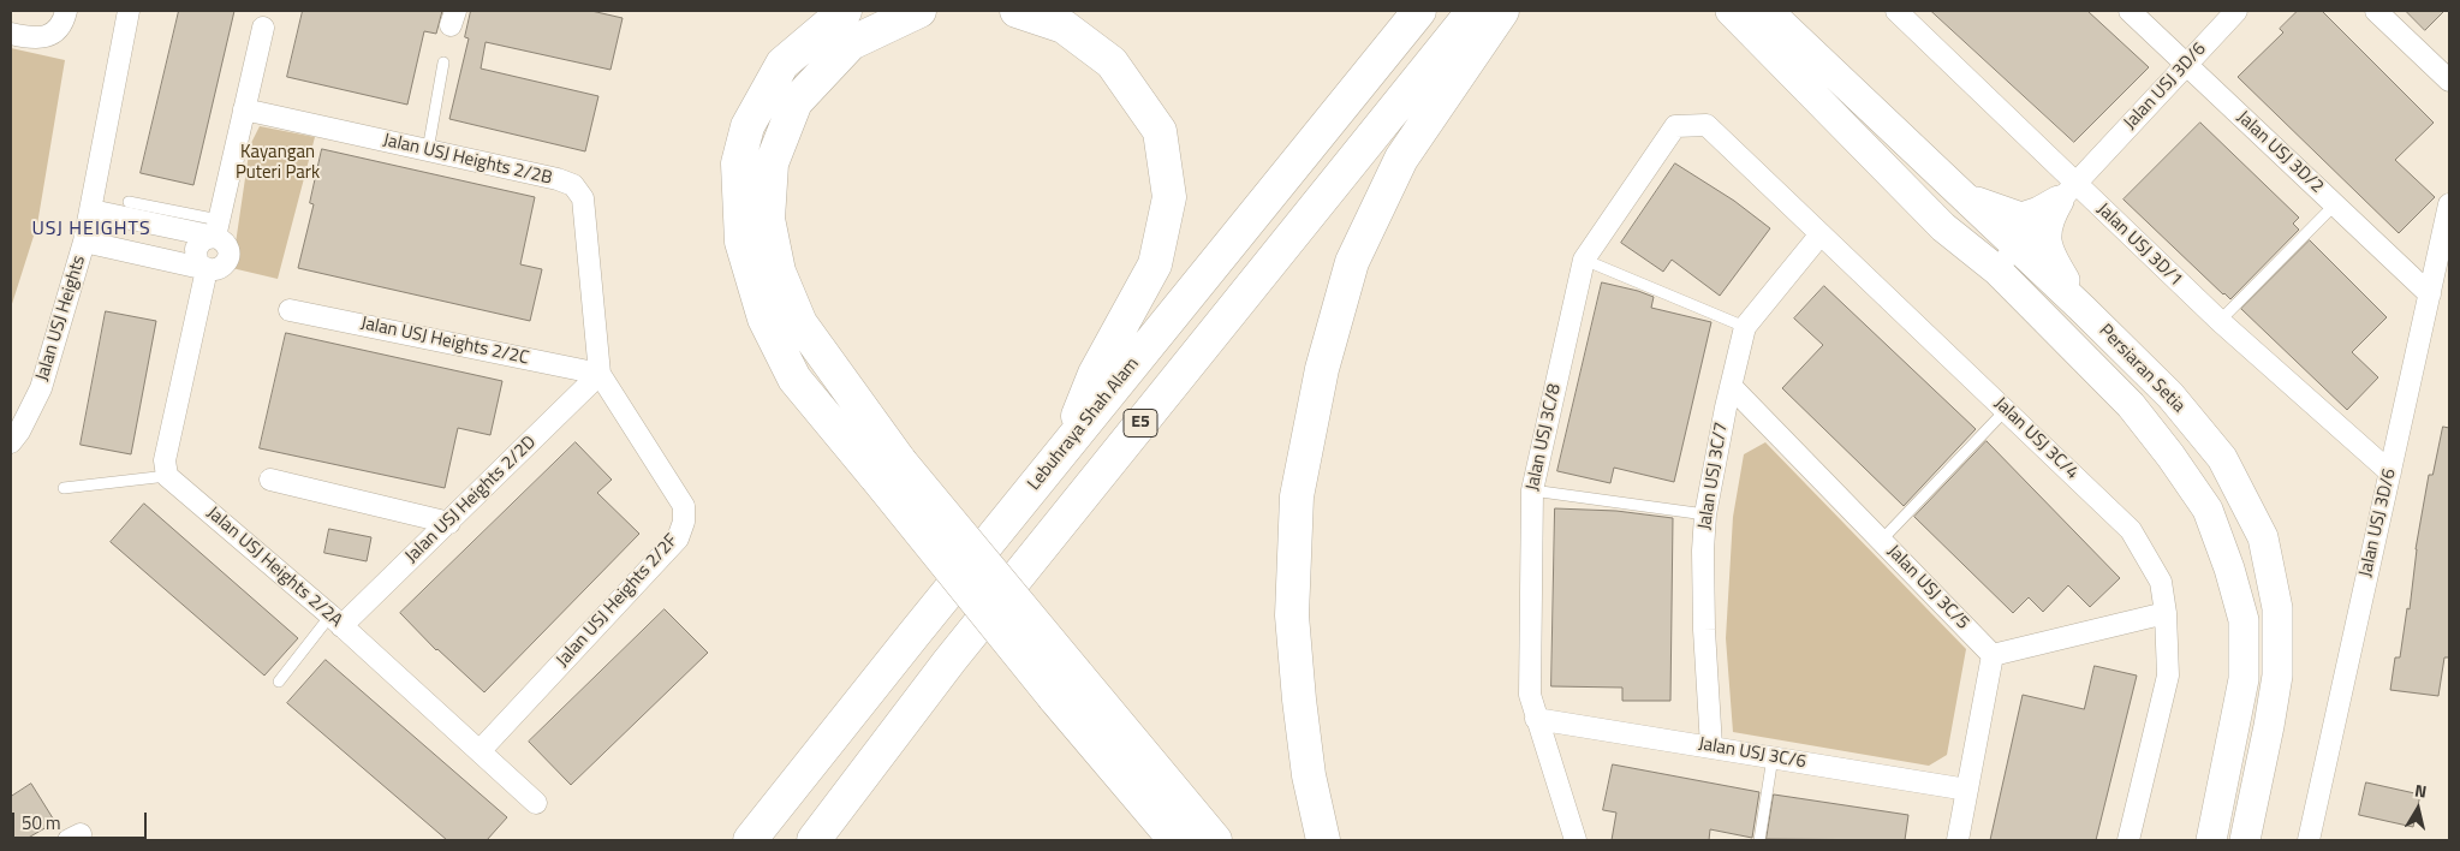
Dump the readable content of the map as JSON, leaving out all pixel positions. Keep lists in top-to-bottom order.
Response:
{
  "streets": {
    "highway": ["E5", "Lebuhraya Shah Alam"],
    "main road": ["Persiaran Setia"],
    "street": [
      "Jalan USJ 3D/6",
      "Jalan USJ 3D/2",
      "Jalan USJ Heights 2/2B",
      "Jalan USJ 3D/1",
      "Jalan USJ Heights",
      "Jalan USJ Heights 2/2C",
      "Jalan USJ 3C/8",
      "Jalan USJ 3C/4",
      "Jalan USJ 3C/7",
      "Jalan USJ Heights 2/2D",
      "Jalan USJ Heights 2/2A",
      "Jalan USJ 3C/5",
      "Jalan USJ Heights 2/2F",
      "Jalan USJ 3C/6"
    ]
  },
  "crossings": [
    ["Jalan USJ 3D/6", "Jalan USJ 3D/2"],
    ["Jalan USJ 3D/6", "Jalan USJ 3D/1"],
    ["Jalan USJ 3D/6", "Persiaran Setia"],
    ["Jalan USJ Heights 2/2B", "Jalan USJ Heights 2/2C"],
    ["Jalan USJ Heights 2/2B", "Jalan USJ Heights 2/2D"],
    ["Jalan USJ Heights 2/2B", "Jalan USJ Heights 2/2F"],
    ["Jalan USJ Heights 2/2C", "Jalan USJ Heights 2/2D"],
    ["Jalan USJ Heights 2/2C", "Jalan USJ Heights 2/2F"],
    ["Jalan USJ 3C/8", "Jalan USJ 3C/4"],
    ["Jalan USJ 3C/8", "Jalan USJ 3C/6"],
    ["Jalan USJ 3C/4", "Jalan USJ 3C/7"],
    ["Jalan USJ 3C/7", "Jalan USJ 3C/5"],
    ["Jalan USJ 3C/7", "Jalan USJ 3C/6"],
    ["Jalan USJ Heights 2/2D", "Jalan USJ Heights 2/2A"],
    ["Jalan USJ Heights 2/2D", "Jalan USJ Heights 2/2F"],
    ["Jalan USJ Heights 2/2A", "Jalan USJ Heights 2/2F"]
  ],
  "districts": ["USJ HEIGHTS"],
  "parks": ["Kayangan Puteri Park"],
  "scale_bar": "50 m",
  "north": "top"
}
